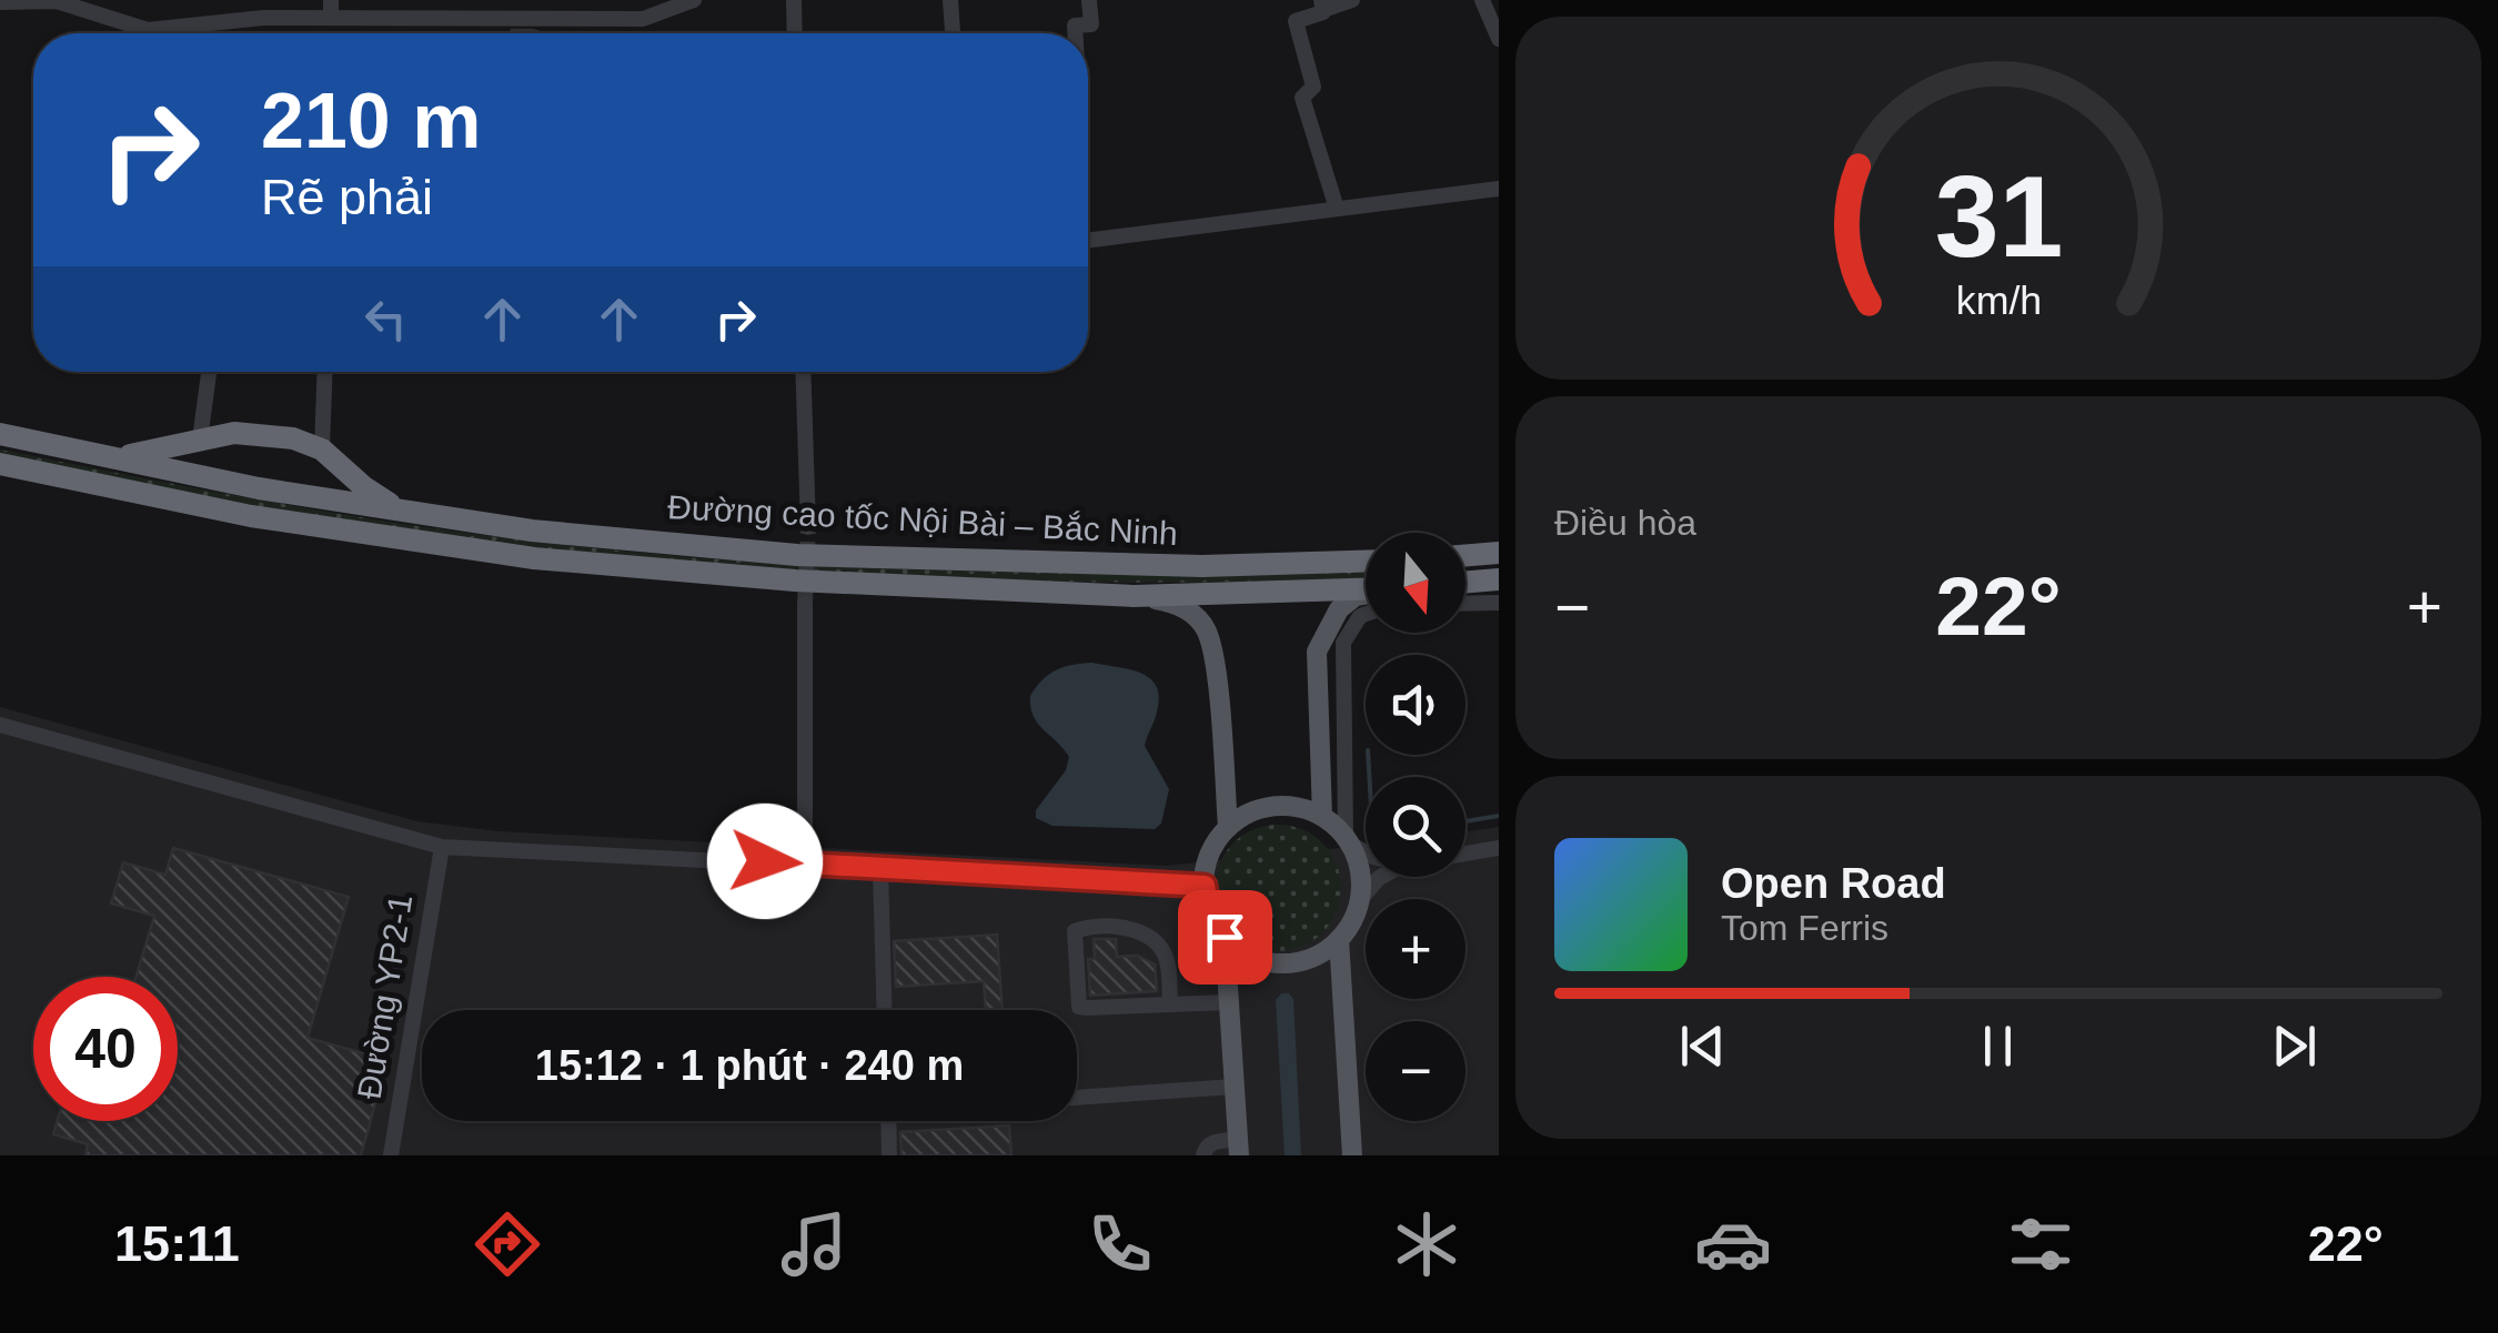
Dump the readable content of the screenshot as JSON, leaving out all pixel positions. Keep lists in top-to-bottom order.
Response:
{
  "streets": {
    "highway": ["Đường cao tốc Nội Bài – Bắc Ninh"],
    "street": ["Đường YP2-1"]
  },
  "north": "bottom",
  "page": {
    "turn": ["210 m", "Rẽ phải"],
    "tile": "Điều hòa",
    "map_buttons": ["+", "−"],
    "heat": ["−", "22°", "+"],
    "song": ["Open Road", "Tom Ferris"],
    "limit": "40",
    "trip": "15:12 · 1 phút · 240 m",
    "tabs": ["15:11", "22°"],
    "gauge": ["31", "km/h"]
  }
}
